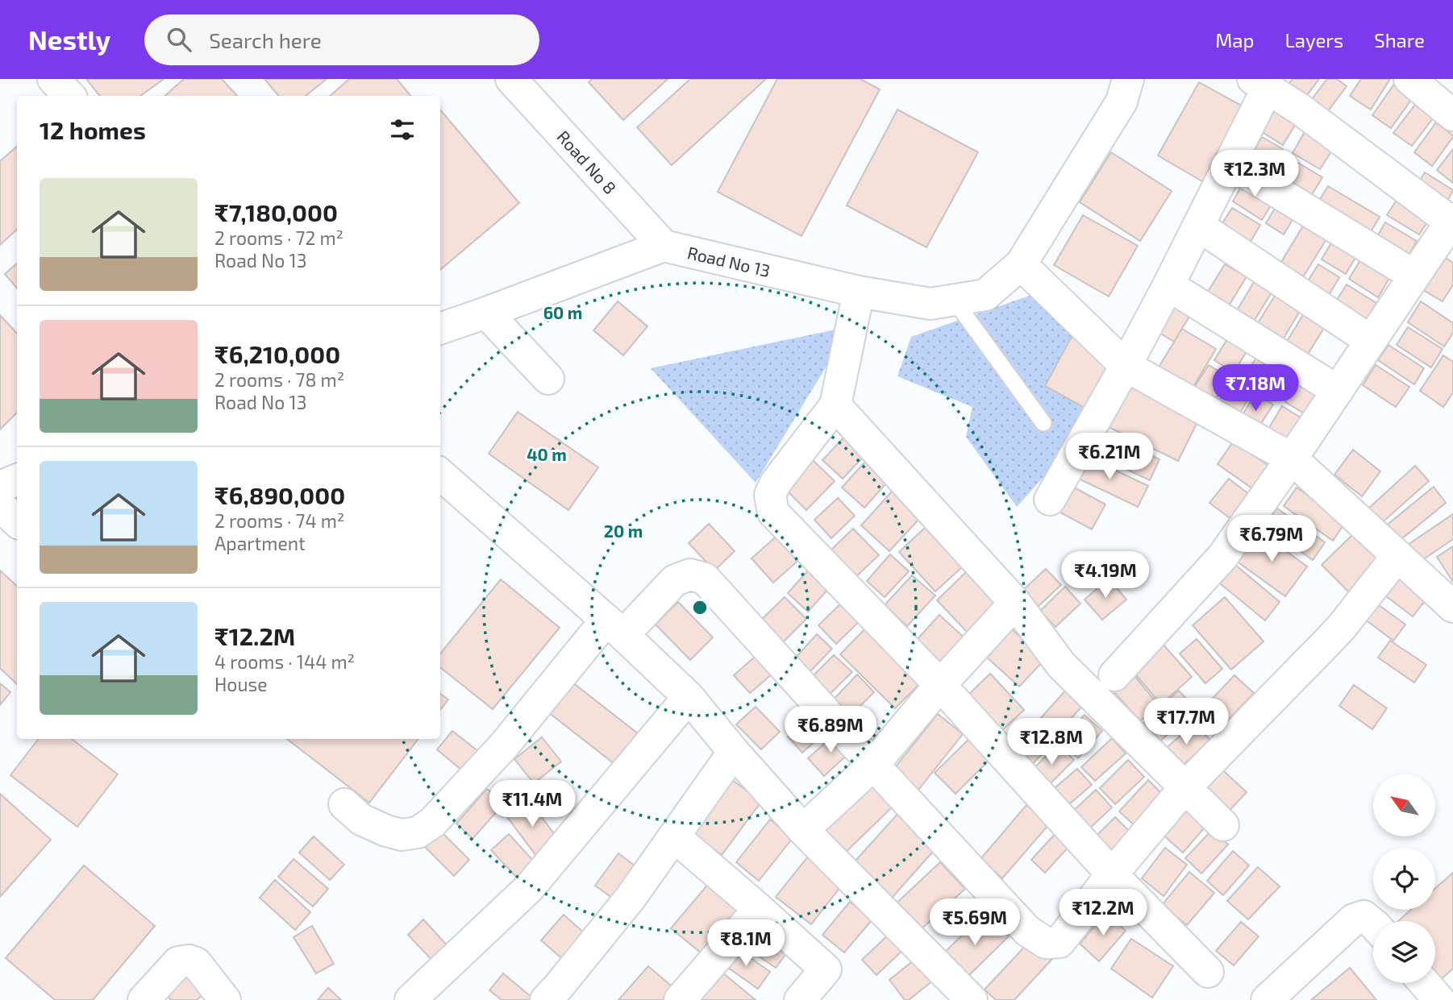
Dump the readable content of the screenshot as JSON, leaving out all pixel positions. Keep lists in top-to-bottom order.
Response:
{
  "streets": {
    "street": ["Road No 8", "Road No 13"]
  },
  "crossings": [
    ["Road No 8", "Road No 13"]
  ],
  "north": "top left",
  "page": {
    "header": "Nestly",
    "search": "Search here",
    "nav": ["Map", "Layers", "Share"],
    "heading": "12 homes",
    "price": [
      "₹12.3M",
      "₹7.18M",
      "₹6.21M",
      "₹6.79M",
      "₹4.19M",
      "₹17.7M",
      "₹6.89M",
      "₹12.8M",
      "₹11.4M",
      "₹12.2M",
      "₹5.69M",
      "₹8.1M"
    ],
    "list": [
      {
        "name": "₹7,180,000",
        "note": "2 rooms · 72 m² · Road No 13"
      },
      {
        "name": "₹6,210,000",
        "note": "2 rooms · 78 m² · Road No 13"
      },
      {
        "name": "₹6,890,000",
        "note": "2 rooms · 74 m² · Apartment"
      },
      {
        "name": "₹12.2M",
        "note": "4 rooms · 144 m² · House"
      }
    ]
  },
  "rings": ["60 m", "40 m", "20 m"]
}
